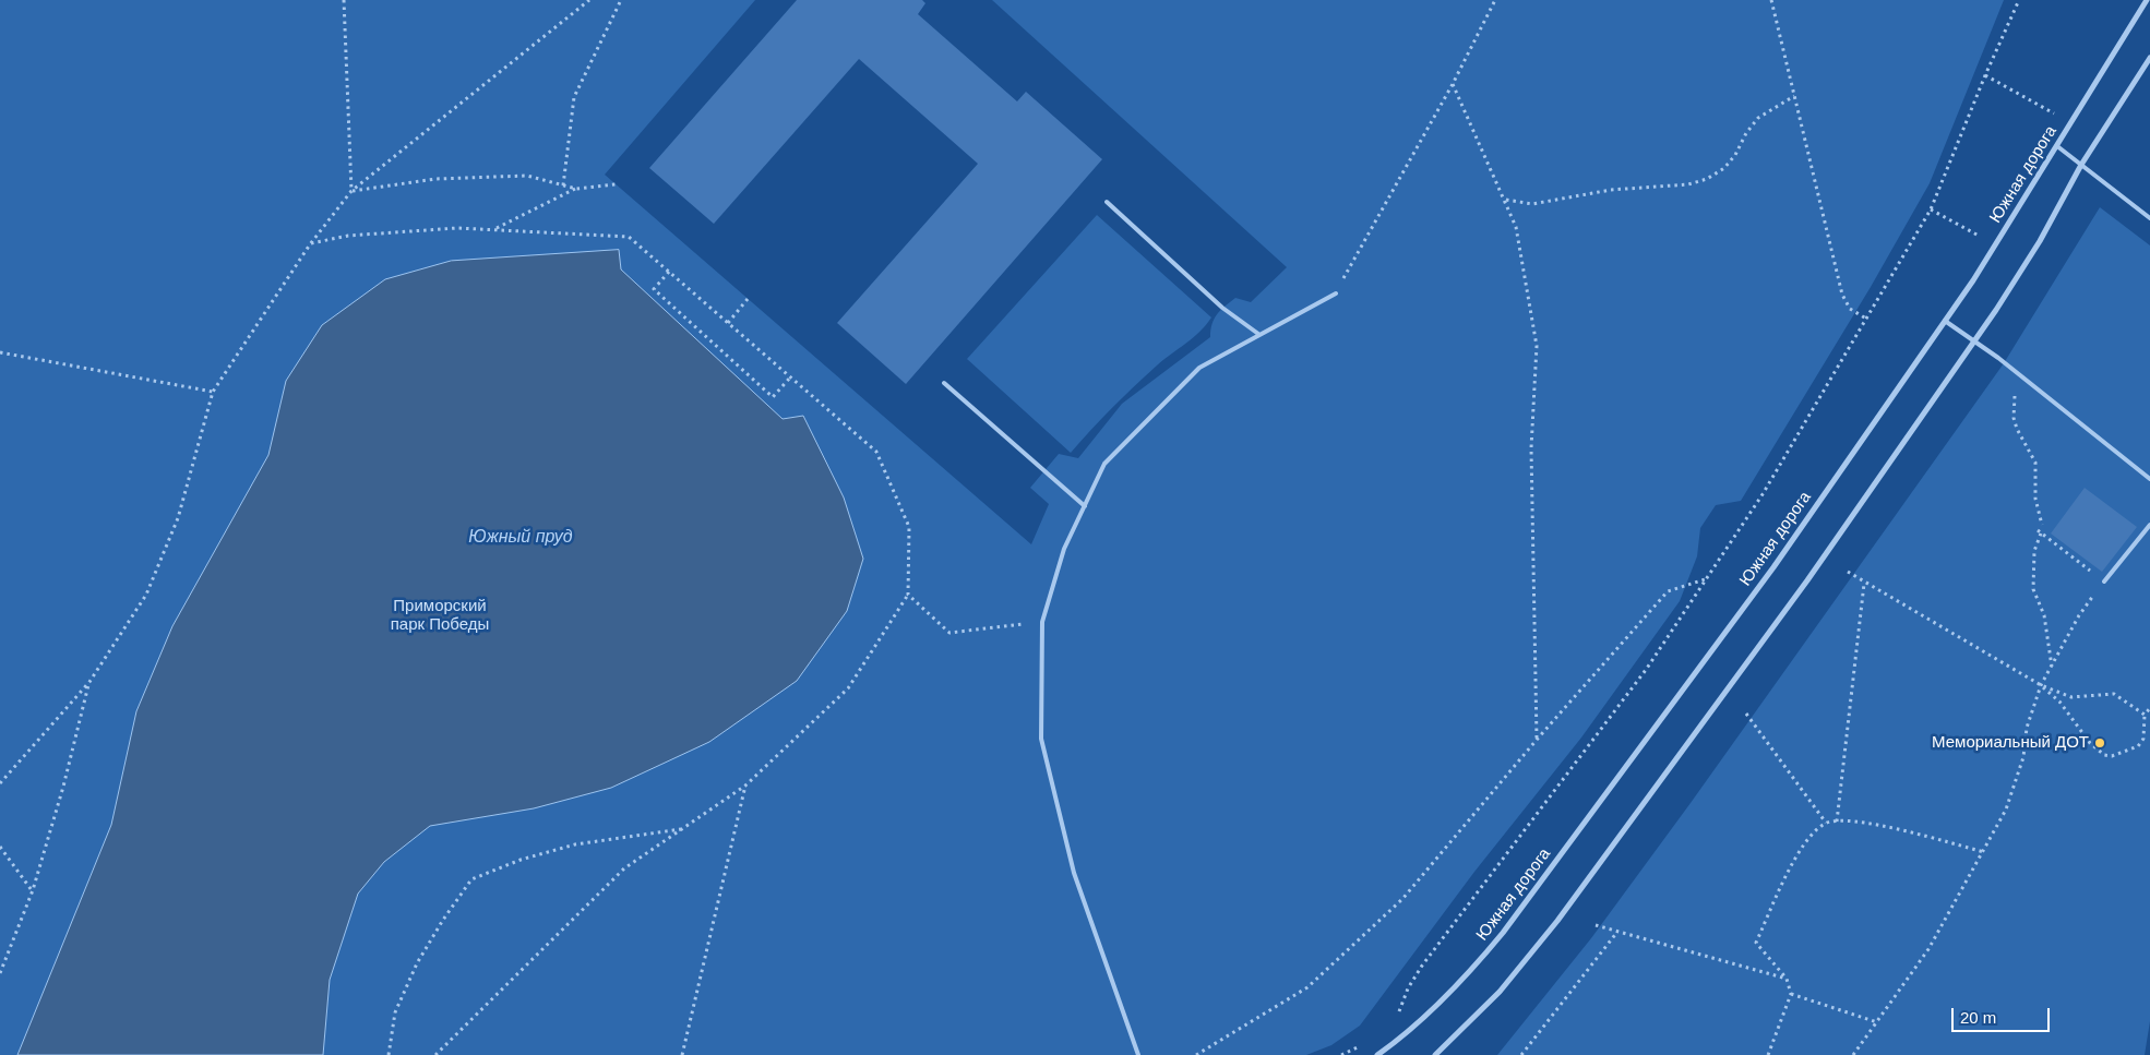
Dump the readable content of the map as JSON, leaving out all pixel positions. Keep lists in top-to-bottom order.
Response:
{
  "streets": {
    "street": ["Южная дорога"]
  },
  "water": ["Южный пруд"],
  "parks": ["Приморский парк Победы"],
  "places": ["Мемориальный ДОТ"],
  "scale_bar": "20 m"
}
